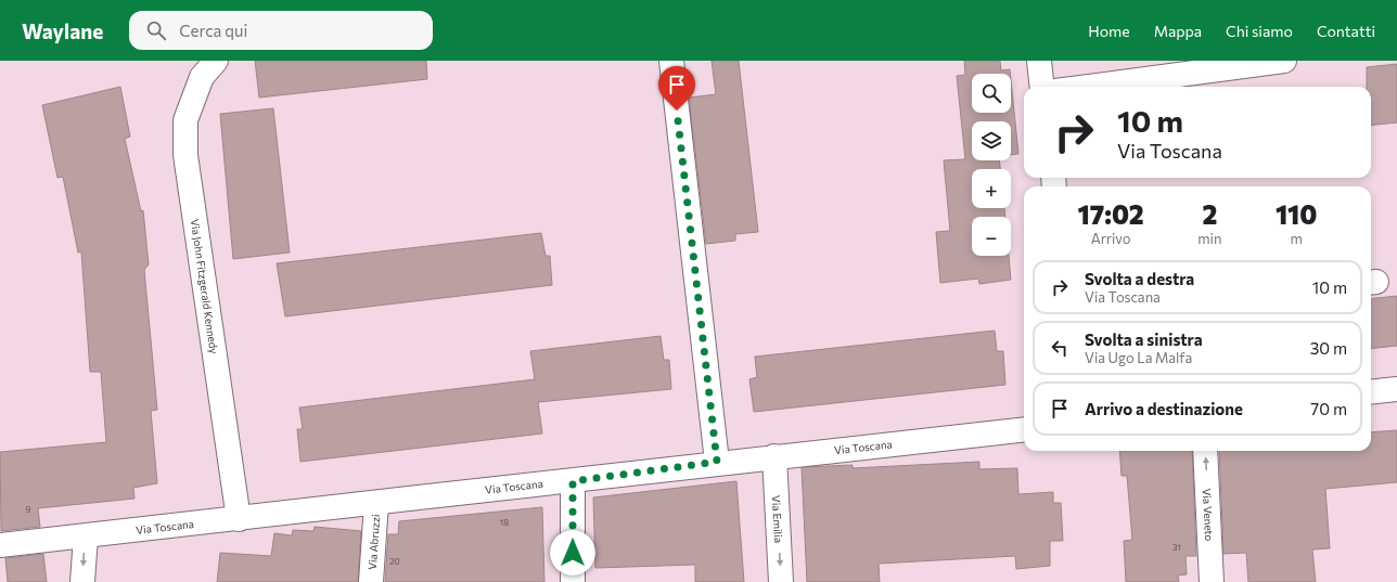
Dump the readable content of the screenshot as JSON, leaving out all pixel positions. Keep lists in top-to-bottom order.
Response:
{
  "streets": {
    "street": [
      "Via John Fitzgerald Kennedy",
      "Via Toscana",
      "Via Veneto",
      "Via Emilia",
      "Via Abruzzi"
    ]
  },
  "crossings": [
    ["Via John Fitzgerald Kennedy", "Via Toscana"],
    ["Via Toscana", "Via Emilia"],
    ["Via Toscana", "Via Abruzzi"]
  ],
  "one_way": ["Via Veneto"],
  "house_numbers": [
    "9",
    "18",
    "31",
    "20"
  ],
  "page": {
    "header": "Waylane",
    "search": "Cerca qui",
    "nav": [
      "Home",
      "Mappa",
      "Chi siamo",
      "Contatti"
    ],
    "map_buttons": ["+", "−"],
    "turn": ["10 m", "Via Toscana"],
    "eta": [
      "17:02",
      "Arrivo",
      "2",
      "min",
      "110",
      "m"
    ],
    "list": [
      {
        "name": "Svolta a destra",
        "note": "Via Toscana",
        "value": "10 m"
      },
      {
        "name": "Svolta a sinistra",
        "note": "Via Ugo La Malfa",
        "value": "30 m"
      },
      {
        "name": "Arrivo a destinazione",
        "value": "70 m"
      }
    ]
  }
}
